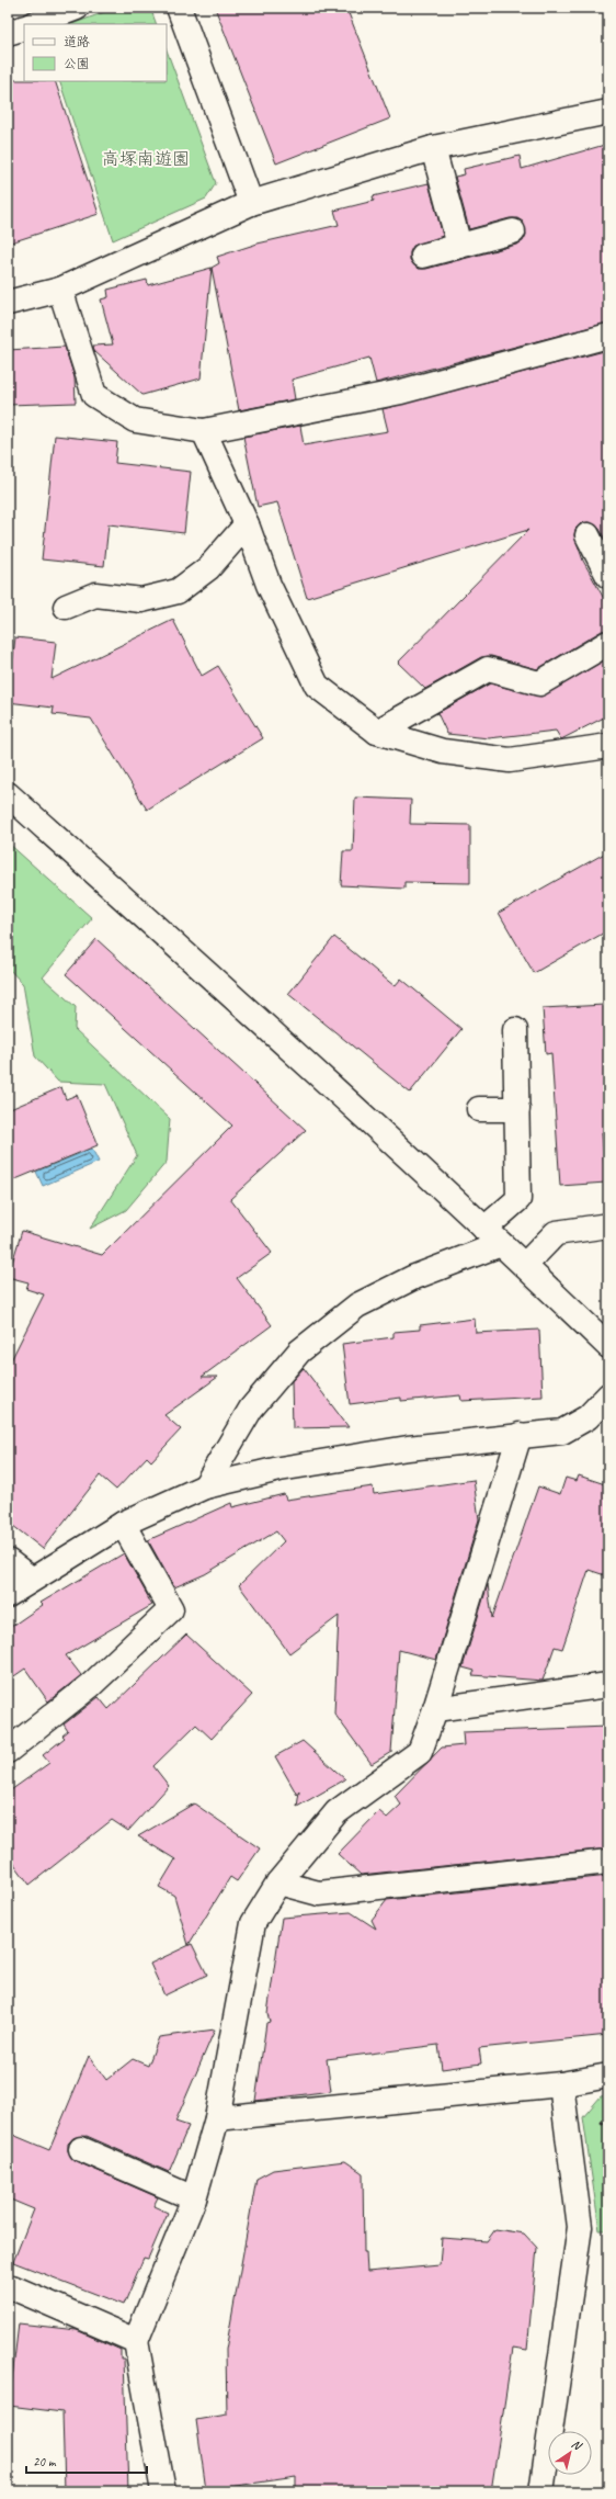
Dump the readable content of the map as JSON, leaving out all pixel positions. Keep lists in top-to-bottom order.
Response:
{
  "parks": ["高塚南遊園"],
  "legend": ["道路", "公園"],
  "scale_bar": "20 m",
  "north": "top right"
}
